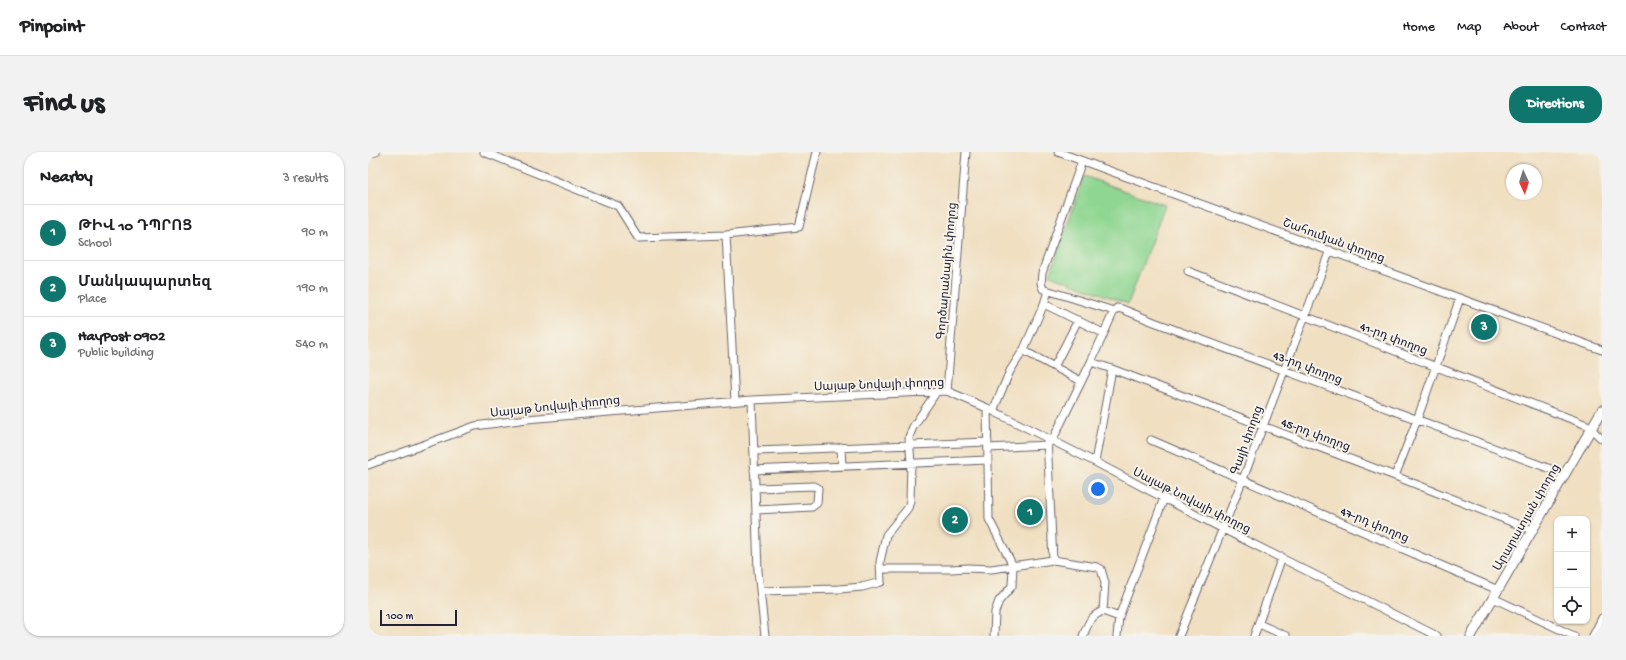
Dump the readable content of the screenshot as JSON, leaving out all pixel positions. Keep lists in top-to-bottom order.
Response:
{
  "streets": {
    "main road": ["Արարատյան փողոց"],
    "street": [
      "Շահումյան փողոց",
      "Գործարանային փողոց",
      "41-րդ փողոց",
      "43-րդ փողոց",
      "Սայաթ Նովայի փողոց",
      "45-րդ փողոց",
      "Գայի փողոց",
      "47-րդ փողոց"
    ]
  },
  "crossings": [
    ["Շահումյան փողոց", "Գայի փողոց"],
    ["Գործարանային փողոց", "Սայաթ Նովայի փողոց"],
    ["41-րդ փողոց", "Գայի փողոց"],
    ["41-րդ փողոց", "Արարատյան փողոց"],
    ["43-րդ փողոց", "Գայի փողոց"],
    ["43-րդ փողոց", "Արարատյան փողոց"],
    ["Սայաթ Նովայի փողոց", "Գայի փողոց"],
    ["45-րդ փողոց", "Գայի փողոց"],
    ["45-րդ փողոց", "Արարատյան փողոց"],
    ["Գայի փողոց", "47-րդ փողոց"],
    ["Արարատյան փողոց", "47-րդ փողոց"]
  ],
  "scale_bar": "100 m",
  "north": "bottom",
  "page": {
    "header": "Pinpoint",
    "nav": [
      "Home",
      "Map",
      "About",
      "Contact"
    ],
    "buttons": "Directions",
    "title": "Find us",
    "heading": ["Nearby", "3 results"],
    "list": [
      {
        "mark": "1",
        "name": "ԹԻՎ 10 ԴՊՐՈՑ",
        "note": "School",
        "value": "90 m"
      },
      {
        "mark": "2",
        "name": "Մանկապարտեզ",
        "note": "Place",
        "value": "190 m"
      },
      {
        "mark": "3",
        "name": "HayPost 0902",
        "note": "Public building",
        "value": "540 m"
      }
    ],
    "pins": ["3", "1", "2"],
    "map_buttons": ["+", "−"],
    "scale": "100 m"
  }
}
